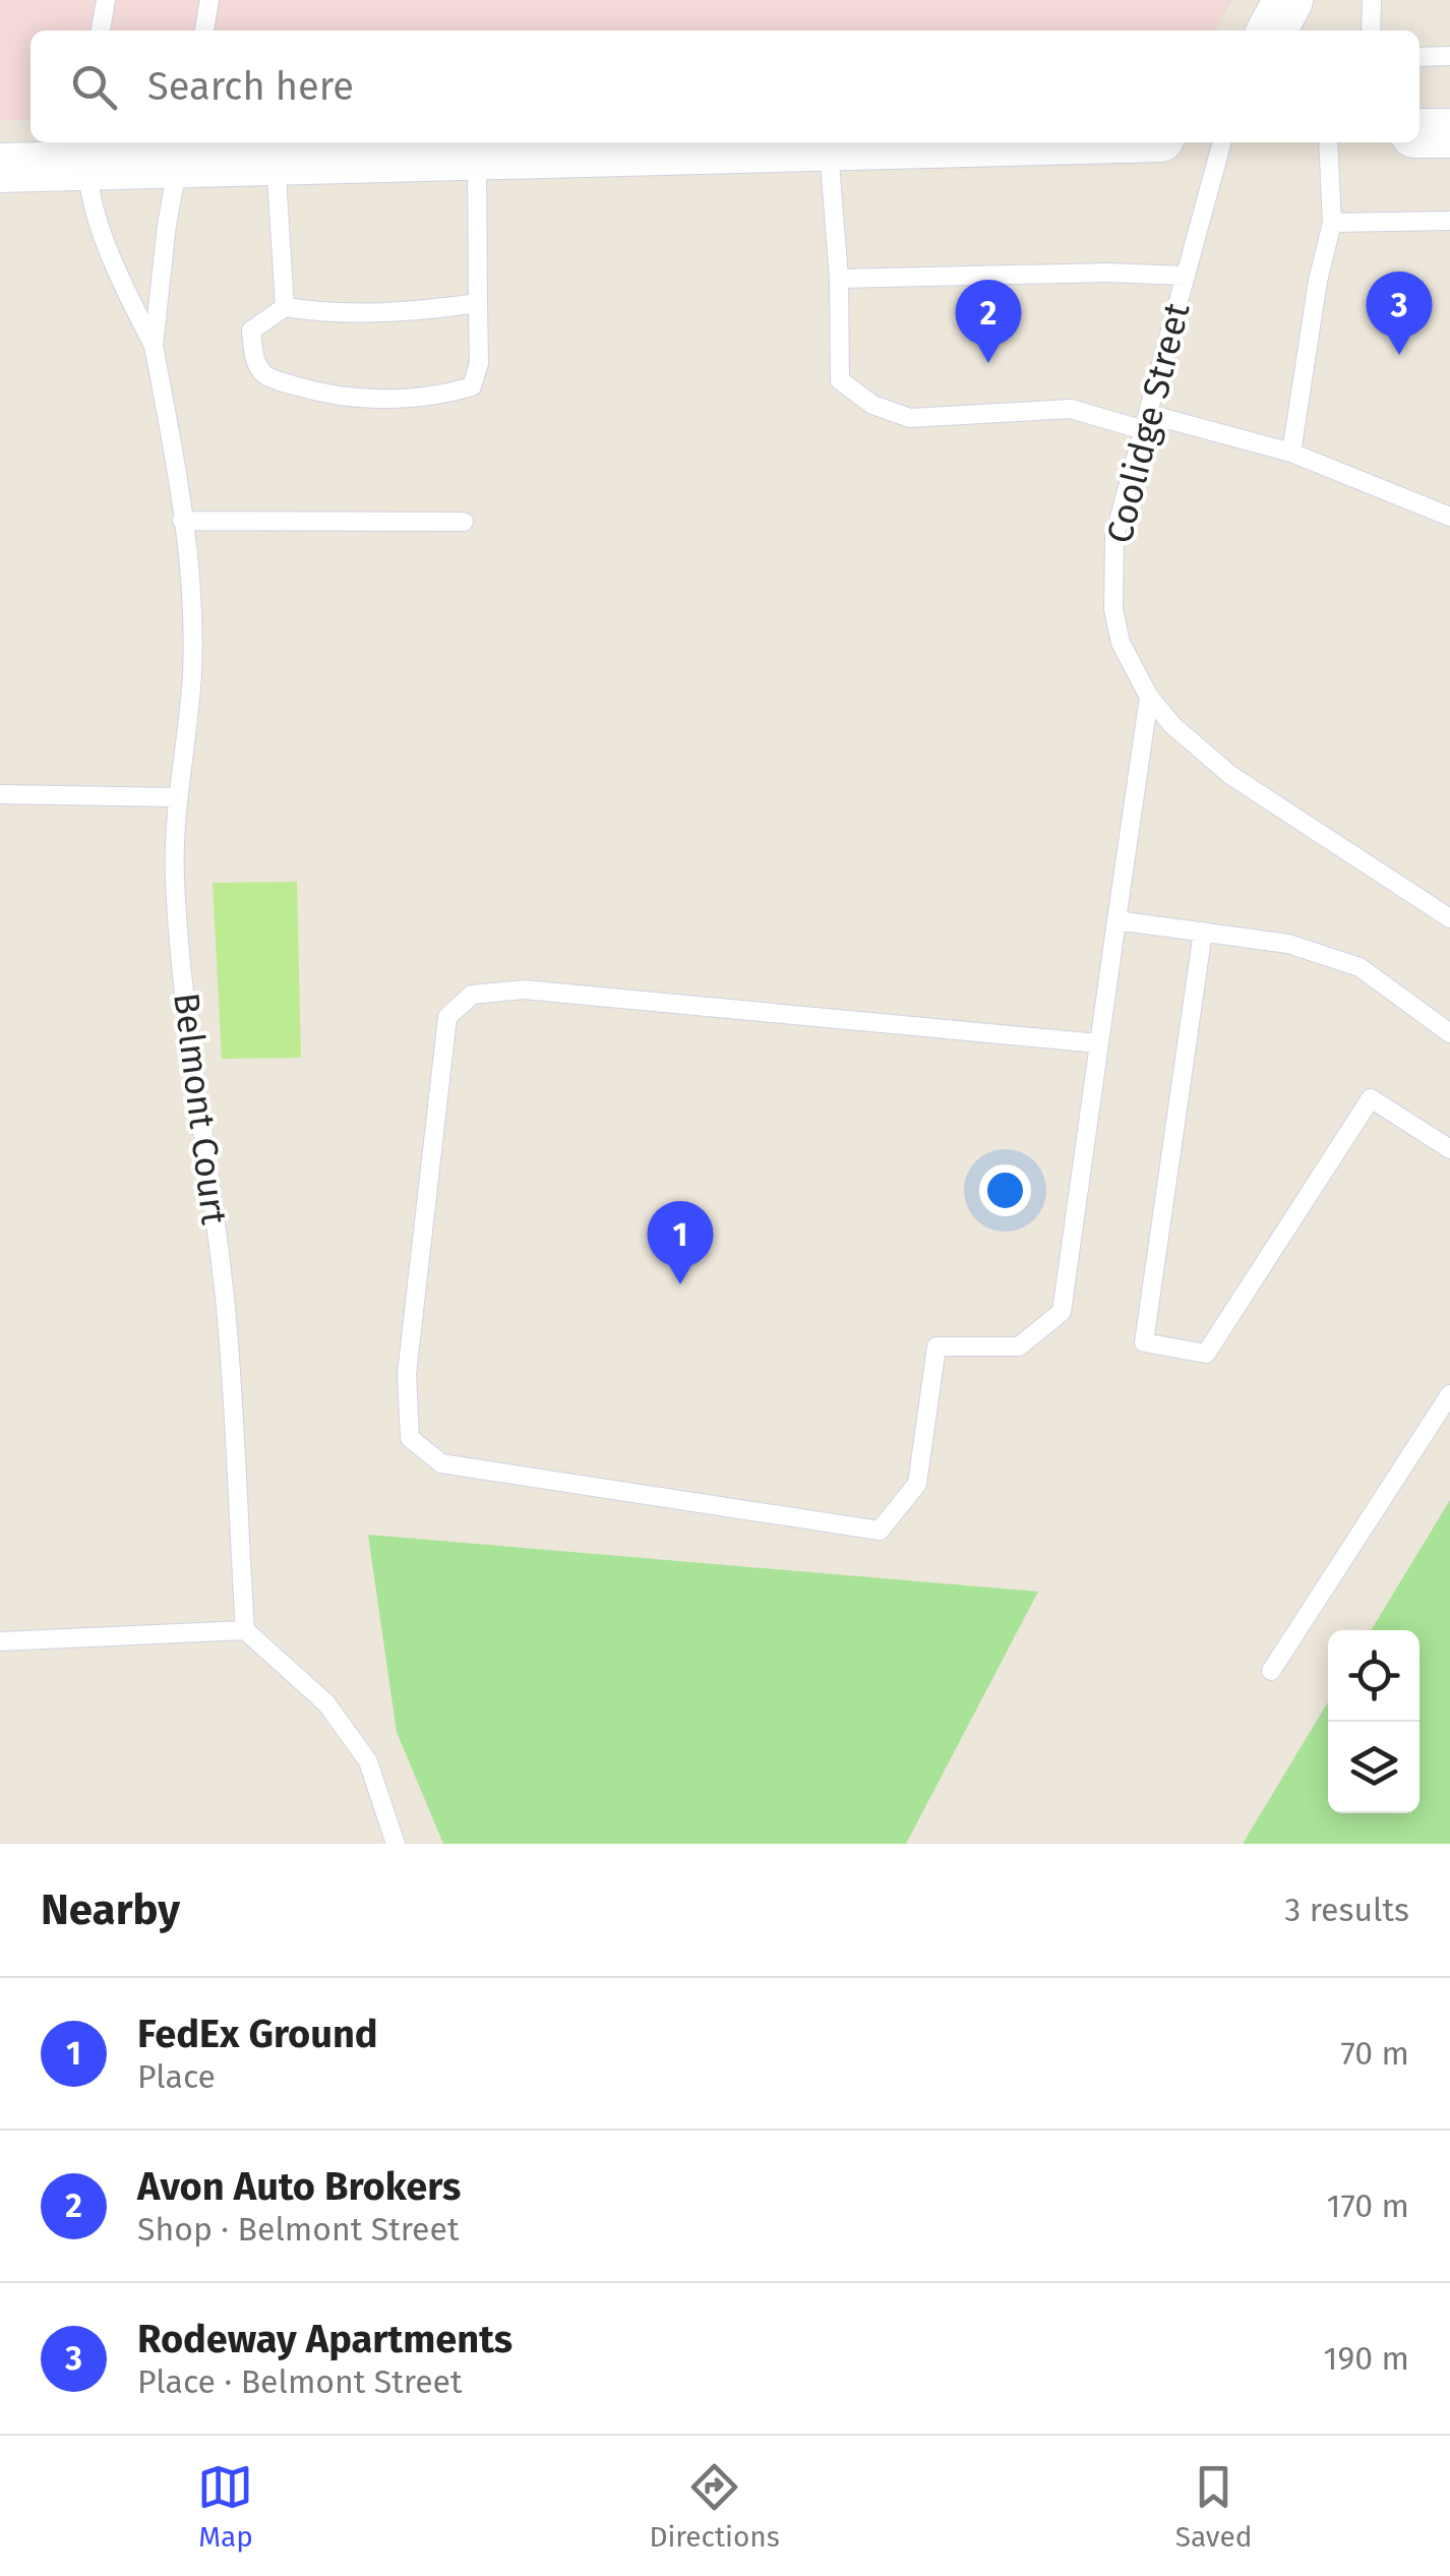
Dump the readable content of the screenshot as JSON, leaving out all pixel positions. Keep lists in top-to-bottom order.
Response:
{
  "streets": {
    "lane": ["Coolidge Street", "Belmont Court"]
  },
  "page": {
    "search": "Search here",
    "pins": ["3", "2", "1"],
    "heading": ["Nearby", "3 results"],
    "list": [
      {
        "mark": "1",
        "name": "FedEx Ground",
        "note": "Place",
        "value": "70 m"
      },
      {
        "mark": "2",
        "name": "Avon Auto Brokers",
        "note": "Shop · Belmont Street",
        "value": "170 m"
      },
      {
        "mark": "3",
        "name": "Rodeway Apartments",
        "note": "Place · Belmont Street",
        "value": "190 m"
      }
    ],
    "nav": ["Map", "Directions", "Saved"]
  }
}
